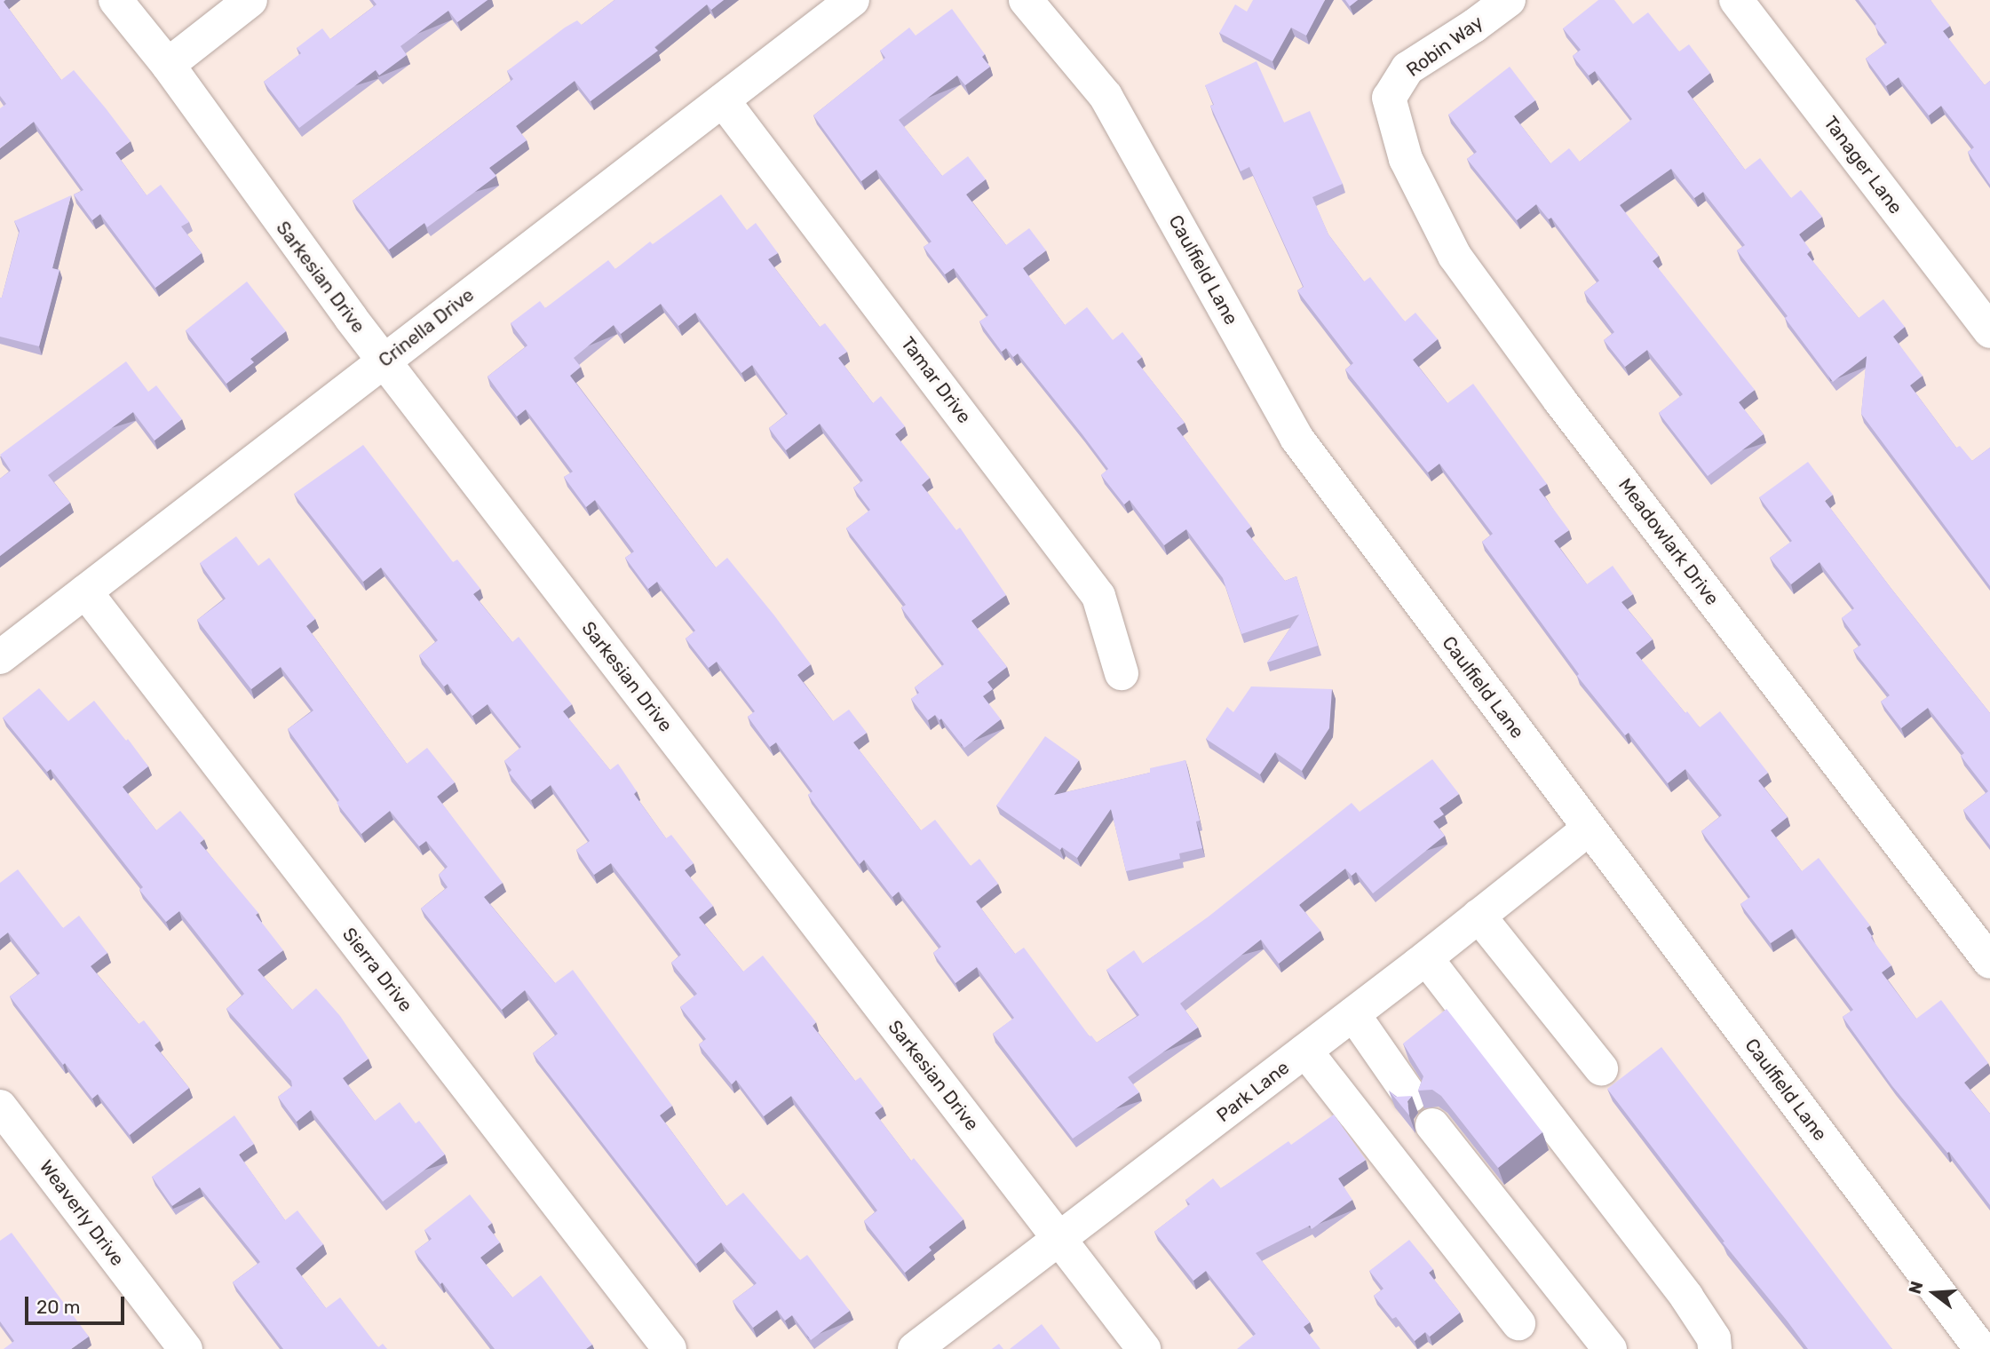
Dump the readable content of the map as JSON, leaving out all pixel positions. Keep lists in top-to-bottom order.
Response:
{
  "streets": {
    "street": [
      "Robin Way",
      "Tanager Lane",
      "Caulfield Lane",
      "Sarkesian Drive",
      "Crinella Drive",
      "Tamar Drive",
      "Meadowlark Drive",
      "Sierra Drive",
      "Park Lane",
      "Weaverly Drive"
    ]
  },
  "crossings": [
    ["Robin Way", "Meadowlark Drive"],
    ["Caulfield Lane", "Park Lane"],
    ["Sarkesian Drive", "Crinella Drive"],
    ["Sarkesian Drive", "Park Lane"],
    ["Crinella Drive", "Tamar Drive"],
    ["Crinella Drive", "Sierra Drive"]
  ],
  "scale_bar": "20 m",
  "north": "left"
}
